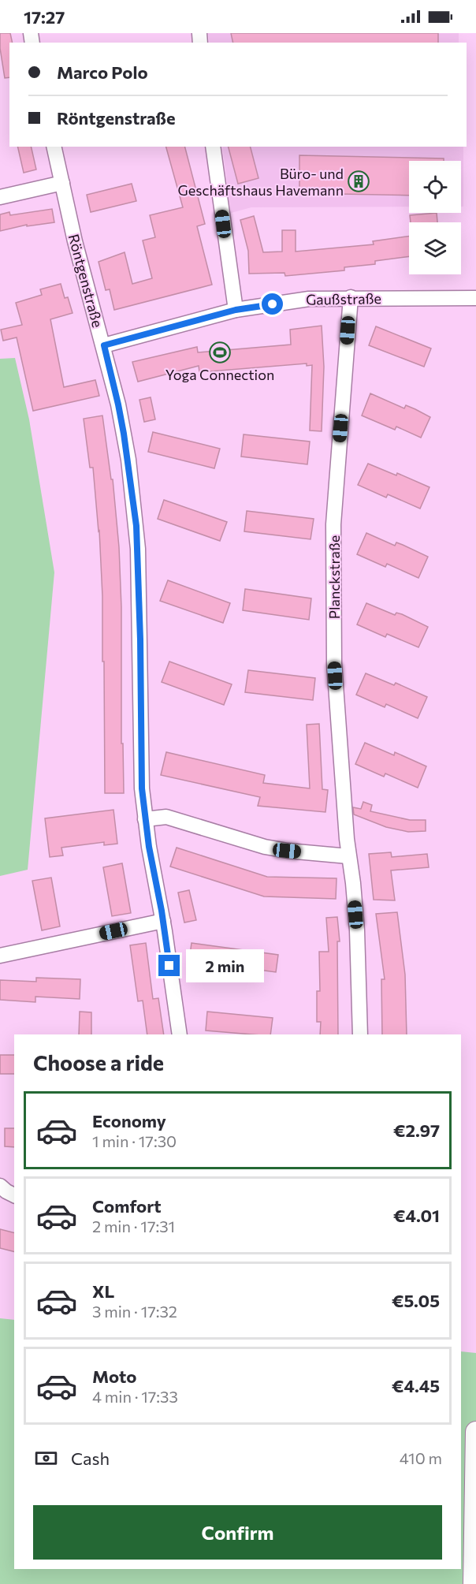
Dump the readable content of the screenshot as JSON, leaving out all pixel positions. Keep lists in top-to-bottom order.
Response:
{
  "streets": {
    "street": ["Röntgenstraße", "Gaußstraße", "Planckstraße"]
  },
  "crossings": [
    ["Röntgenstraße", "Gaußstraße"],
    ["Gaußstraße", "Planckstraße"]
  ],
  "places": {
    "building": ["Büro- und Geschäftshaus Havemann"],
    "sports": ["Yoga Connection"]
  },
  "page": {
    "status": "17:27",
    "banner": ["Marco Polo", "Röntgenstraße"],
    "bubble": "2 min",
    "heading": "Choose a ride",
    "list": [
      {
        "name": "Economy",
        "note": "1 min · 17:30",
        "value": "€2.97"
      },
      {
        "name": "Comfort",
        "note": "2 min · 17:31",
        "value": "€4.01"
      },
      {
        "name": "XL",
        "note": "3 min · 17:32",
        "value": "€5.05"
      },
      {
        "name": "Moto",
        "note": "4 min · 17:33",
        "value": "€4.45"
      }
    ],
    "pay": ["Cash", "410 m"],
    "buttons": "Confirm"
  }
}
